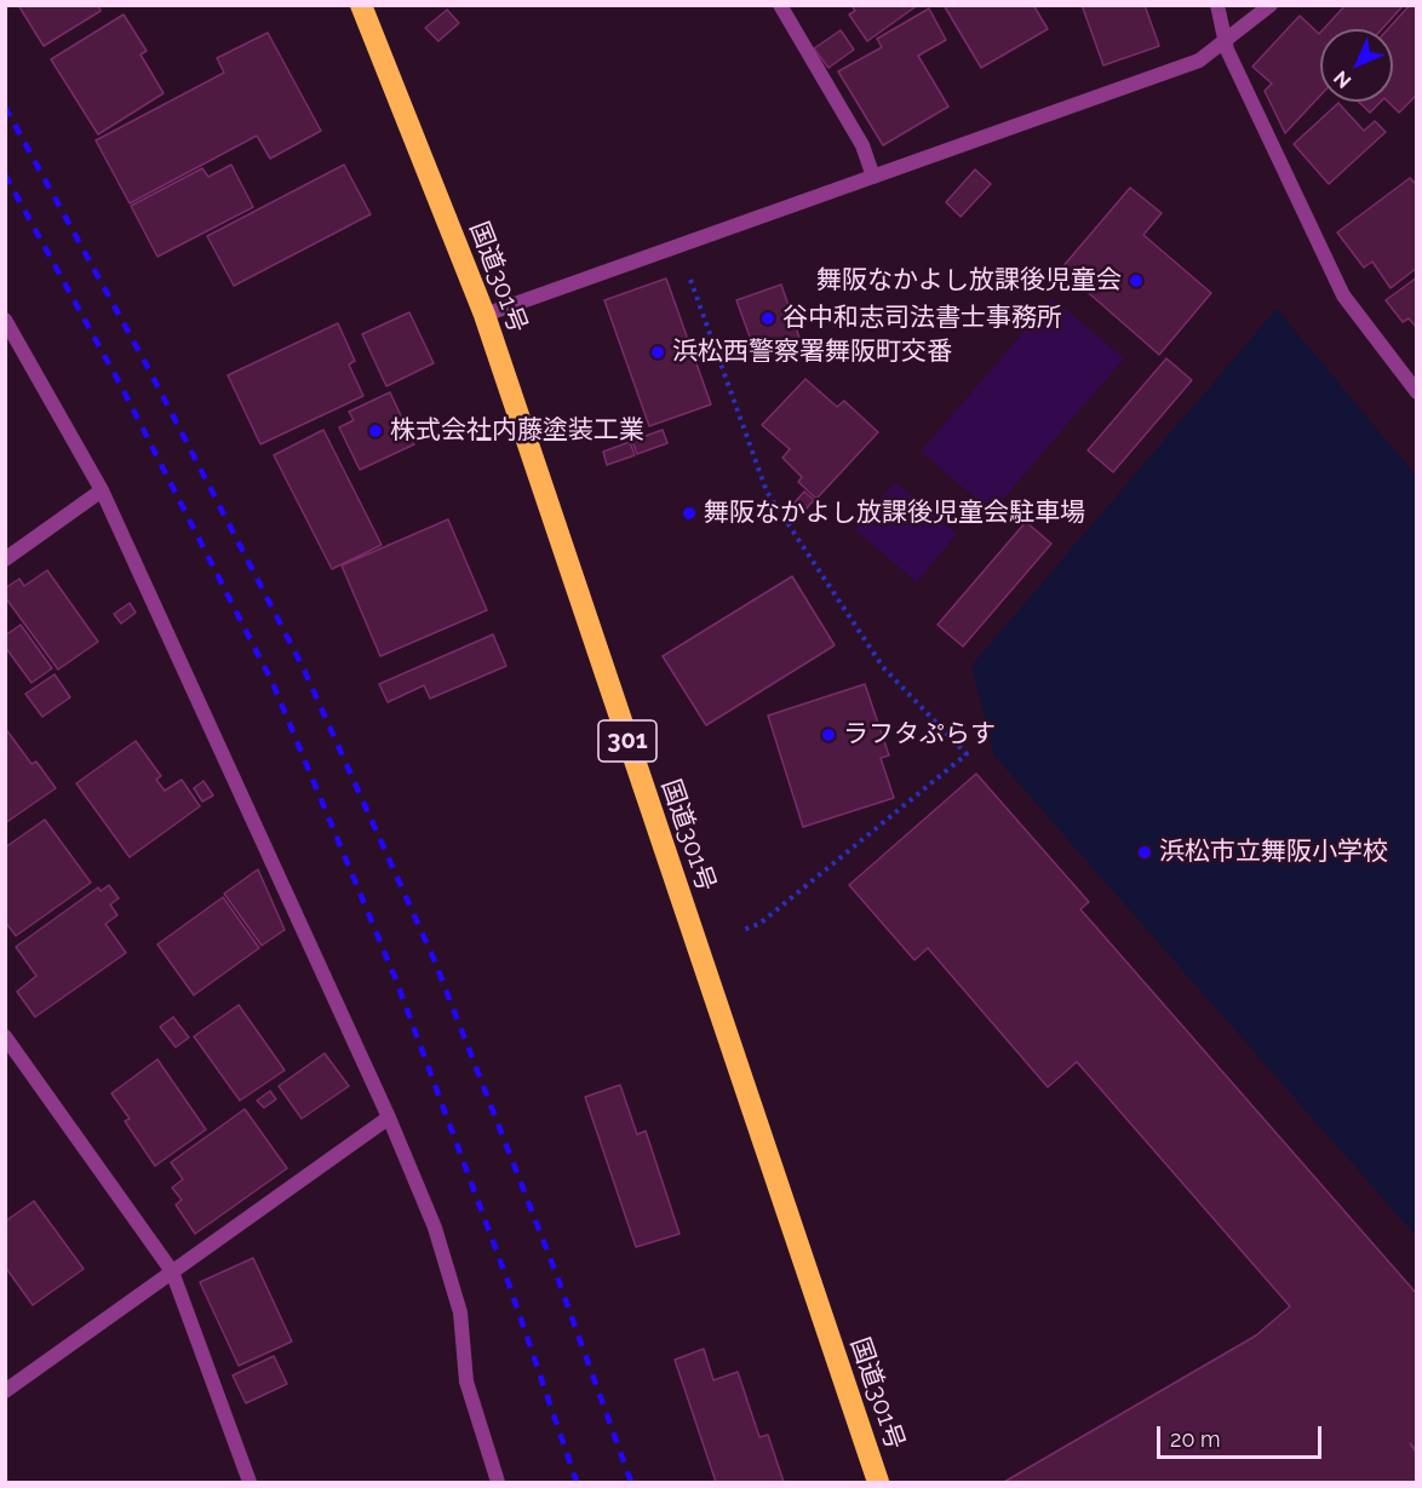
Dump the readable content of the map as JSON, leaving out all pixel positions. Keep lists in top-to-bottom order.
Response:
{
  "streets": {
    "highway": ["国道301号", "301"]
  },
  "places": [
    "舞阪なかよし放課後児童会",
    "谷中和志司法書士事務所",
    "浜松西警察署舞阪町交番",
    "株式会社内藤塗装工業",
    "舞阪なかよし放課後児童会駐車場",
    "ラフタぷらす",
    "浜松市立舞阪小学校"
  ],
  "scale_bar": "20 m",
  "north": "bottom left"
}
